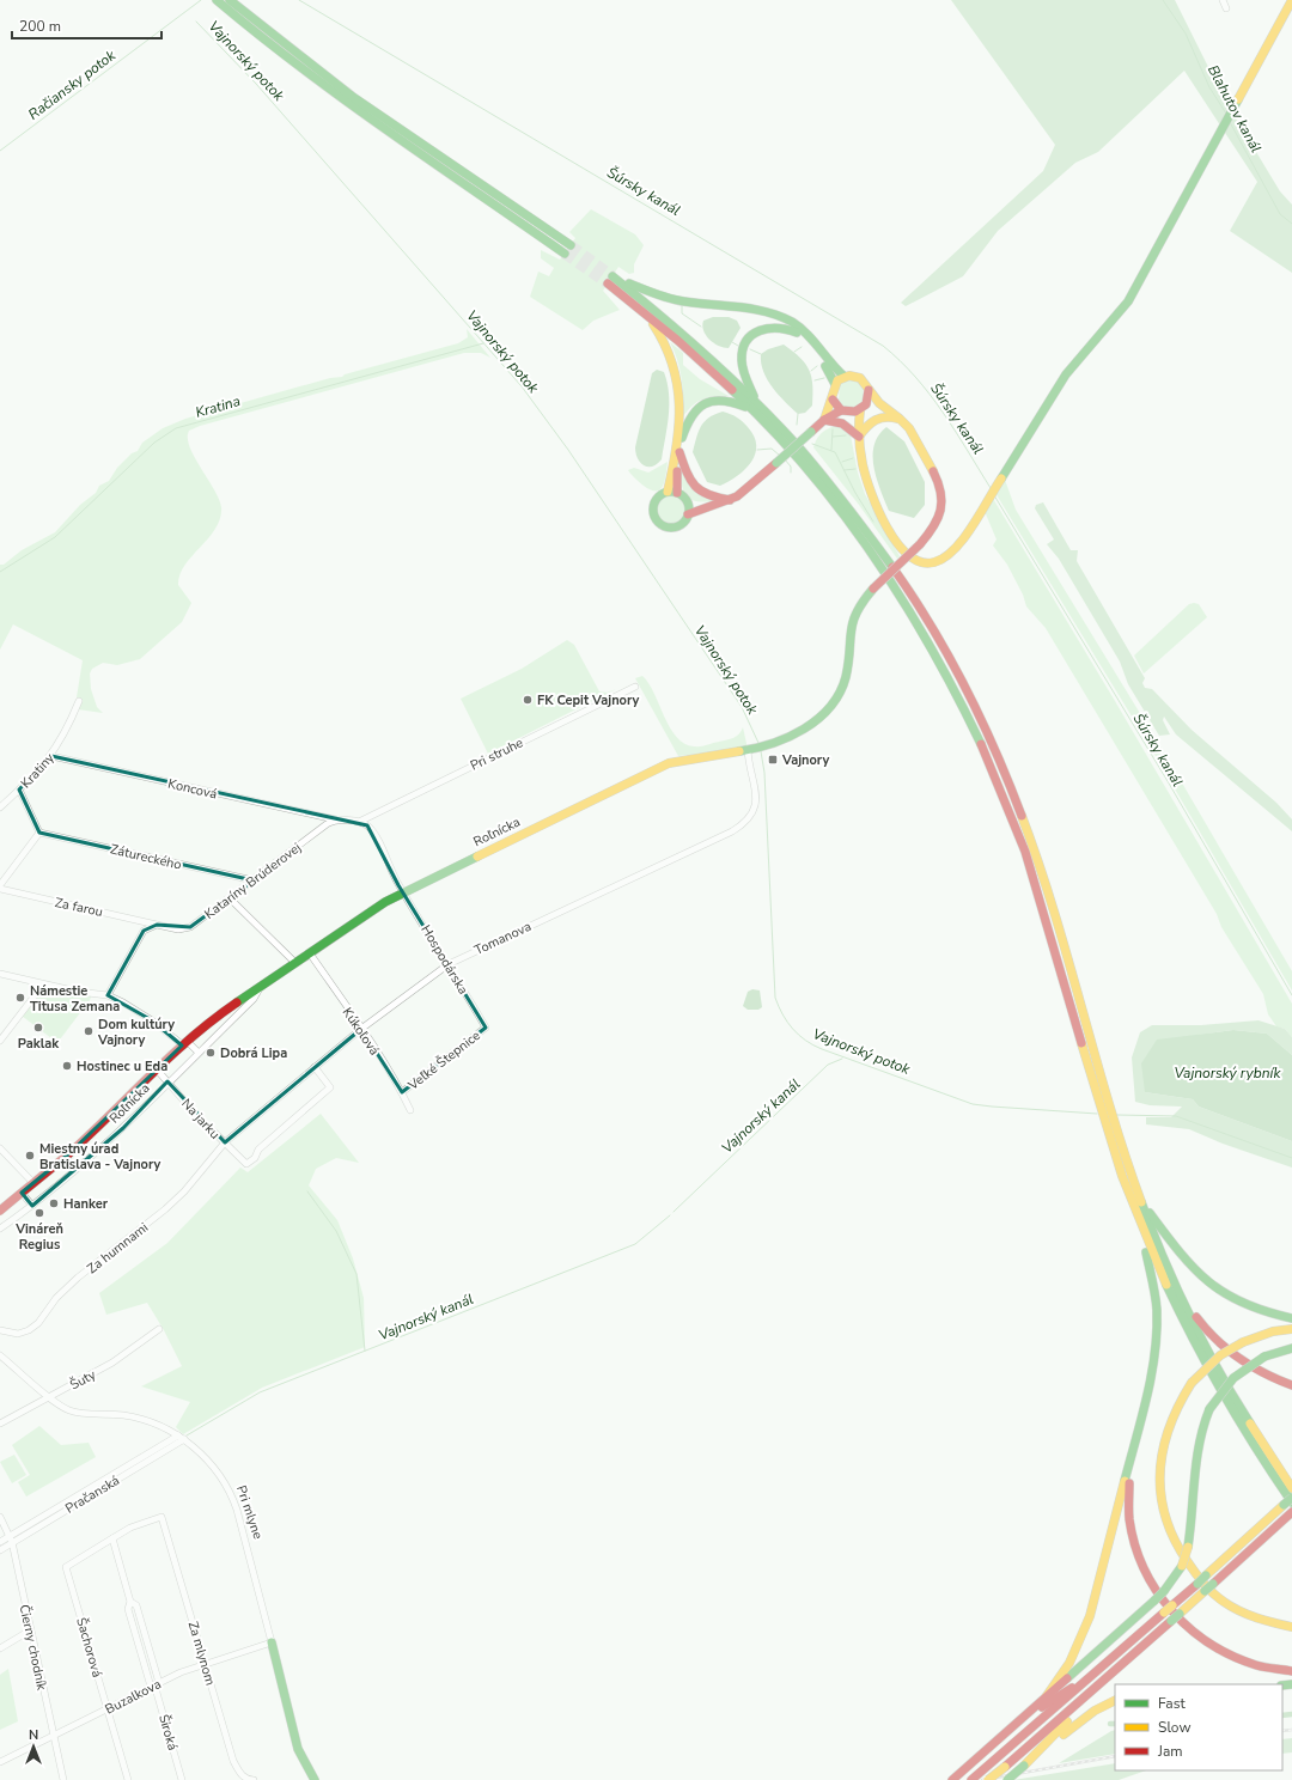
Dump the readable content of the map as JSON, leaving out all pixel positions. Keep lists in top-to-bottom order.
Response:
{
  "streets": {
    "main road": ["Roľnícka", "Pri mlyne"],
    "street": [
      "Pri struhe",
      "Kratiny",
      "Koncová",
      "Zátureckého",
      "Kataríny Brúderovej",
      "Za farou",
      "Tomanova",
      "Hospodárska",
      "Kúkoľová",
      "Veľké Štepnice",
      "Na jarku",
      "Za humnami",
      "Šuty",
      "Pračanská",
      "Čierny chodník",
      "Šachorová",
      "Za mlynom",
      "Buzalkova",
      "Široká"
    ]
  },
  "crossings": [
    ["Kratiny", "Koncová"],
    ["Koncová", "Kataríny Brúderovej"],
    ["Roľnícka", "Tomanova"],
    ["Roľnícka", "Hospodárska"],
    ["Roľnícka", "Kúkoľová"],
    ["Roľnícka", "Na jarku"],
    ["Zátureckého", "Kataríny Brúderovej"],
    ["Kataríny Brúderovej", "Za farou"],
    ["Tomanova", "Hospodárska"],
    ["Tomanova", "Kúkoľová"],
    ["Tomanova", "Na jarku"],
    ["Tomanova", "Za humnami"],
    ["Hospodárska", "Veľké Štepnice"],
    ["Kúkoľová", "Veľké Štepnice"],
    ["Na jarku", "Za humnami"],
    ["Šuty", "Pri mlyne"],
    ["Pračanská", "Pri mlyne"],
    ["Pračanská", "Čierny chodník"],
    ["Pri mlyne", "Buzalkova"],
    ["Čierny chodník", "Buzalkova"],
    ["Šachorová", "Za mlynom"],
    ["Šachorová", "Buzalkova"],
    ["Šachorová", "Široká"],
    ["Za mlynom", "Buzalkova"],
    ["Za mlynom", "Široká"],
    ["Buzalkova", "Široká"]
  ],
  "water": [
    "Vajnorský potok",
    "Račiansky potok",
    "Blahutov kanál",
    "Šúrsky kanál",
    "Kratina",
    "Vajnorský rybník",
    "Vajnorský kanál"
  ],
  "places": {
    "other": [
      "FK Cepit Vajnory",
      "Námestie Titusa Zemana",
      "Paklak",
      "Dom kultúry Vajnory",
      "Dobrá Lipa",
      "Hostinec u Eda",
      "Miestny úrad Bratislava - Vajnory",
      "Hanker",
      "Vináreň Regius"
    ],
    "transit": ["Vajnory"]
  },
  "legend": ["Fast", "Slow", "Jam"],
  "scale_bar": "200 m",
  "north": "top"
}
